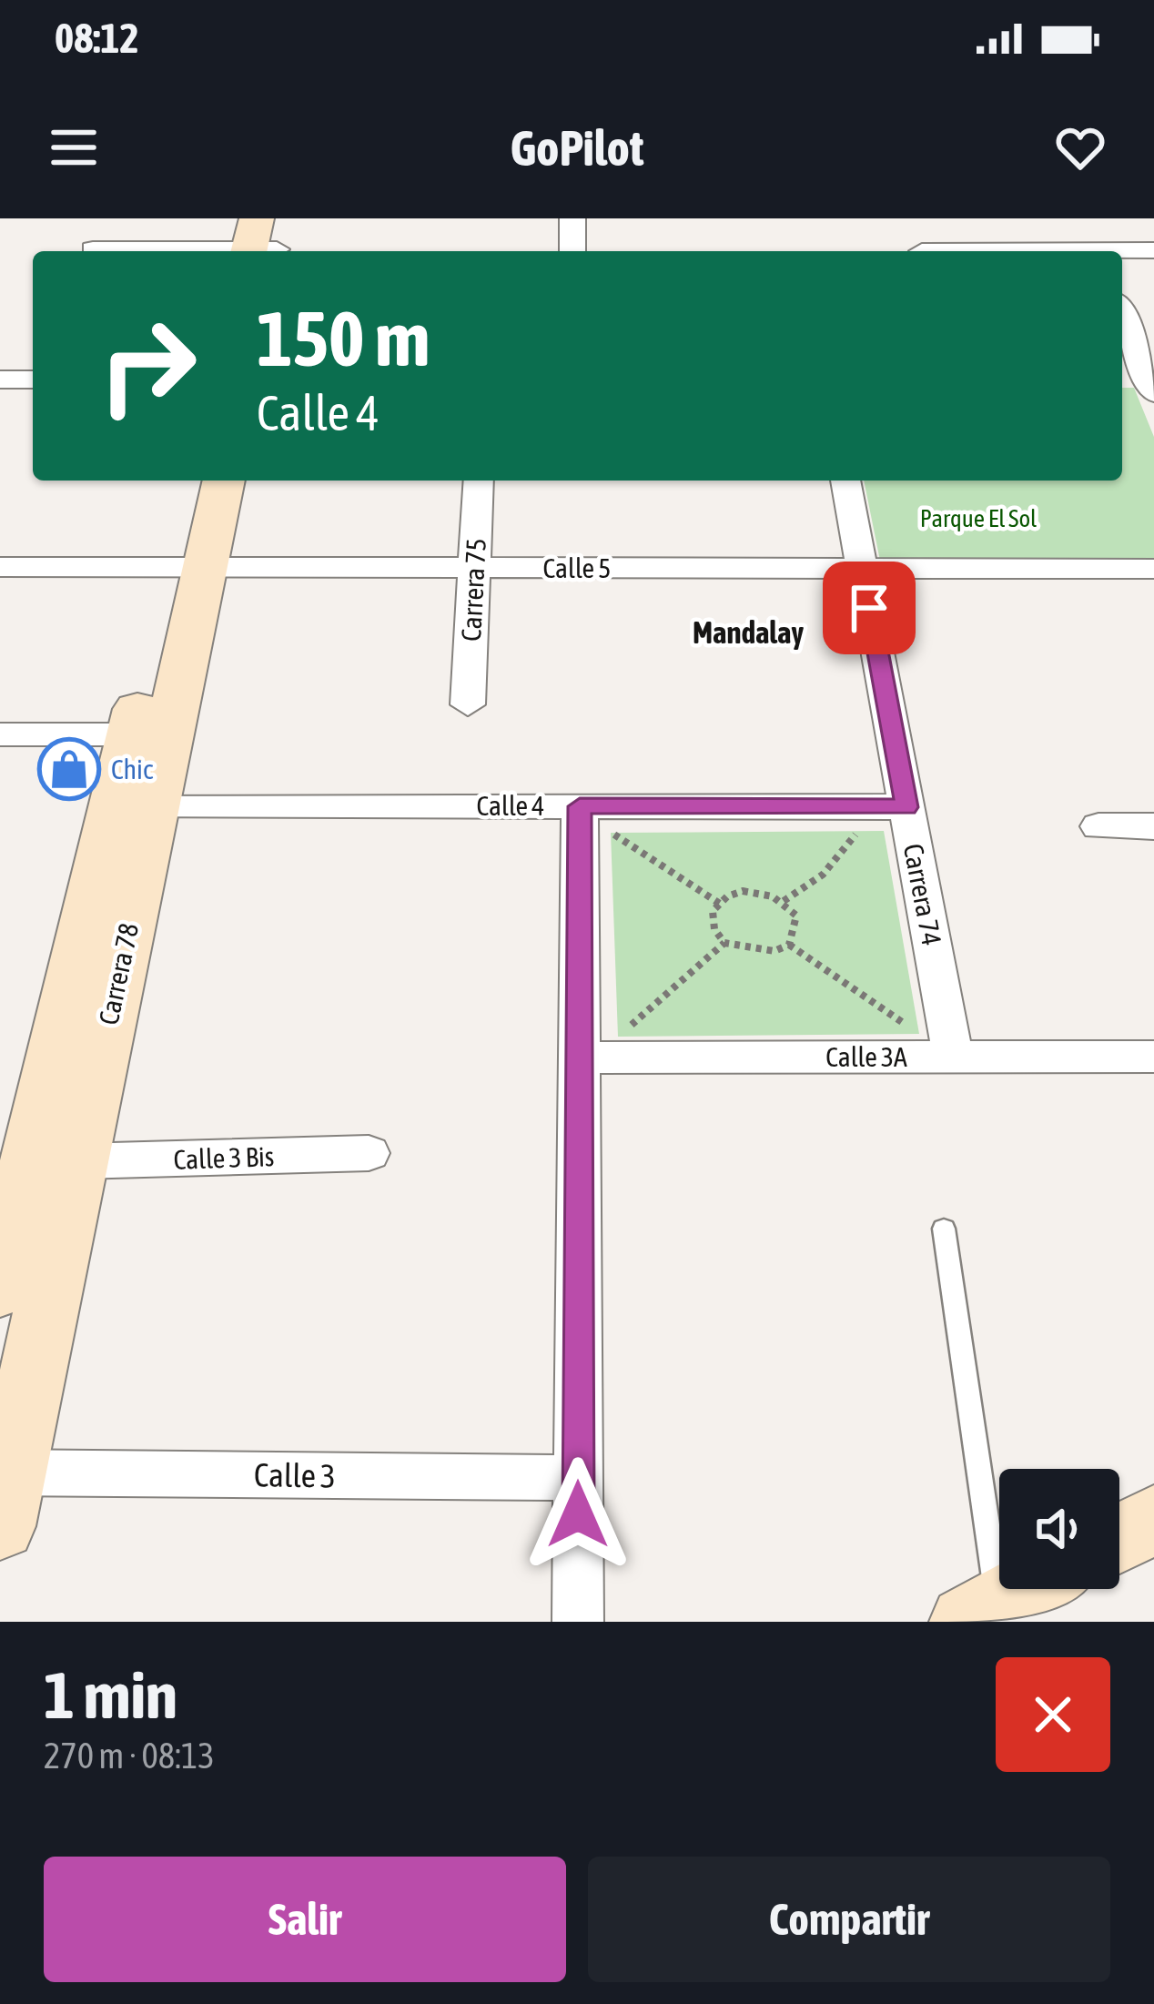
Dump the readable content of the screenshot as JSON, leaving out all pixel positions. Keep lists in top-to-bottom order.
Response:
{
  "streets": {
    "street": [
      "Calle 5",
      "Carrera 75",
      "Calle 4",
      "Carrera 74",
      "Carrera 78",
      "Calle 3A",
      "Calle 3 Bis",
      "Calle 3"
    ]
  },
  "crossings": [
    ["Calle 5", "Carrera 75"],
    ["Calle 5", "Carrera 74"],
    ["Calle 5", "Carrera 78"],
    ["Calle 4", "Carrera 74"],
    ["Calle 4", "Carrera 78"],
    ["Carrera 74", "Calle 3A"],
    ["Carrera 78", "Calle 3 Bis"],
    ["Carrera 78", "Calle 3"]
  ],
  "districts": ["Mandalay"],
  "parks": ["Parque El Sol"],
  "places": {
    "shop": ["Chic"]
  },
  "page": {
    "status": "08:12",
    "header": "GoPilot",
    "turn": ["150 m", "Calle 4"],
    "heading": ["1 min", "270 m · 08:13"],
    "buttons": ["Salir", "Compartir"]
  }
}
